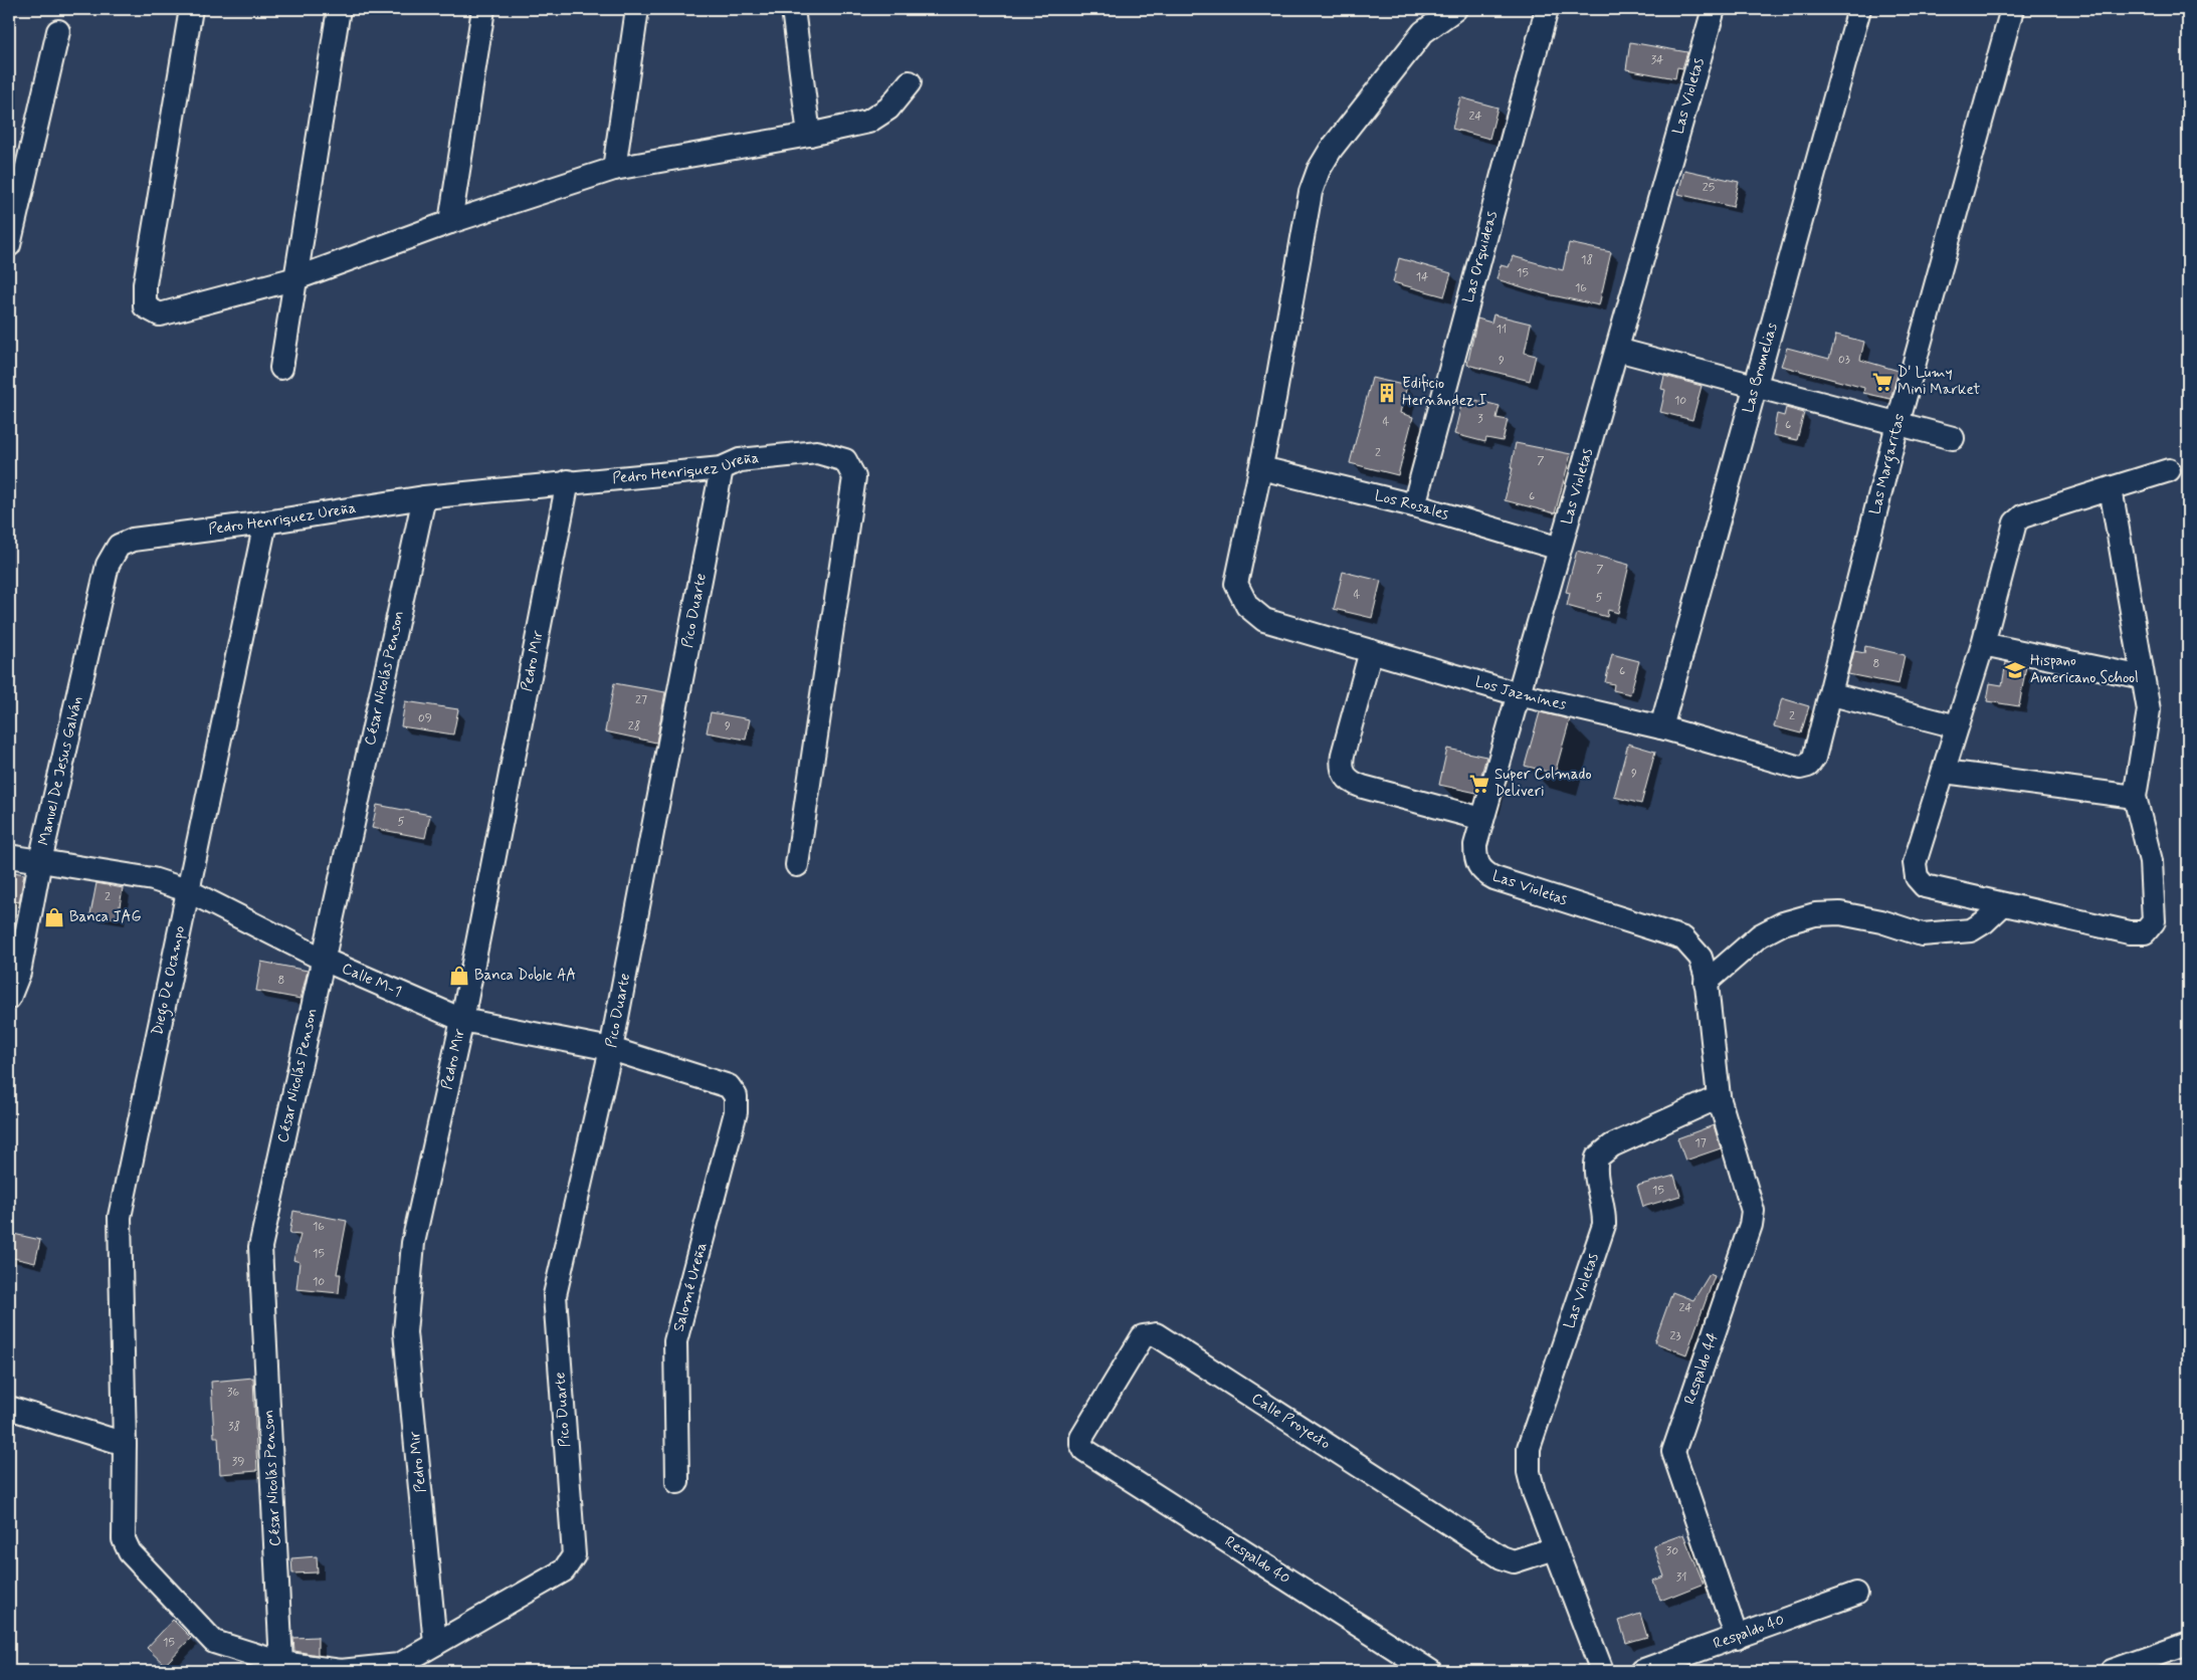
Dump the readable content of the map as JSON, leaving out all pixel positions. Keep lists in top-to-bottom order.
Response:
{
  "streets": {
    "street": [
      "Las Violetas",
      "Las Orquideas",
      "Las Bromelias",
      "Las Margaritas",
      "Pedro Henriquez Ureña",
      "Los Rosales",
      "Pico Duarte",
      "Pedro Mir",
      "César Nicolás Penson",
      "Los Jazmines",
      "Manuel De Jesus Galván",
      "Diego De Ocampo",
      "Calle M-1",
      "Salomé Ureña",
      "Respaldo 44",
      "Calle Proyecto",
      "Respaldo 40"
    ]
  },
  "crossings": [
    ["Las Violetas", "Los Rosales"],
    ["Las Violetas", "Los Jazmines"],
    ["Las Violetas", "Respaldo 44"],
    ["Las Violetas", "Calle Proyecto"],
    ["Las Orquideas", "Los Rosales"],
    ["Las Bromelias", "Los Jazmines"],
    ["Las Margaritas", "Los Jazmines"],
    ["Pedro Henriquez Ureña", "Pico Duarte"],
    ["Pedro Henriquez Ureña", "Pedro Mir"],
    ["Pedro Henriquez Ureña", "César Nicolás Penson"],
    ["Pedro Henriquez Ureña", "Manuel De Jesus Galván"],
    ["Pedro Henriquez Ureña", "Diego De Ocampo"],
    ["Los Rosales", "Los Jazmines"],
    ["Pico Duarte", "Diego De Ocampo"],
    ["Pico Duarte", "Calle M-1"],
    ["Pedro Mir", "Diego De Ocampo"],
    ["Pedro Mir", "Calle M-1"],
    ["César Nicolás Penson", "Diego De Ocampo"],
    ["César Nicolás Penson", "Calle M-1"],
    ["Manuel De Jesus Galván", "Calle M-1"],
    ["Diego De Ocampo", "Calle M-1"],
    ["Calle M-1", "Salomé Ureña"],
    ["Respaldo 44", "Respaldo 40"],
    ["Calle Proyecto", "Respaldo 40"]
  ],
  "places": {
    "supermarket": ["D' Lumy Mini Market", "Super Colmado Deliveri"],
    "building": ["Edificio Hernández I"],
    "school or university": ["Hispano Americano School"],
    "shop": ["Banca JAG", "Banca Doble AA"]
  },
  "house_numbers": [
    "34",
    "24",
    "25",
    "18",
    "15",
    "14",
    "16",
    "11",
    "03",
    "9",
    "10",
    "3",
    "4",
    "6",
    "2",
    "7",
    "6",
    "7",
    "4",
    "5",
    "8",
    "6",
    "27",
    "2",
    "09",
    "28",
    "9",
    "9",
    "5",
    "2",
    "8",
    "17",
    "15",
    "16",
    "15",
    "10",
    "24",
    "23",
    "36",
    "38",
    "39",
    "30",
    "31",
    "15"
  ]
}
